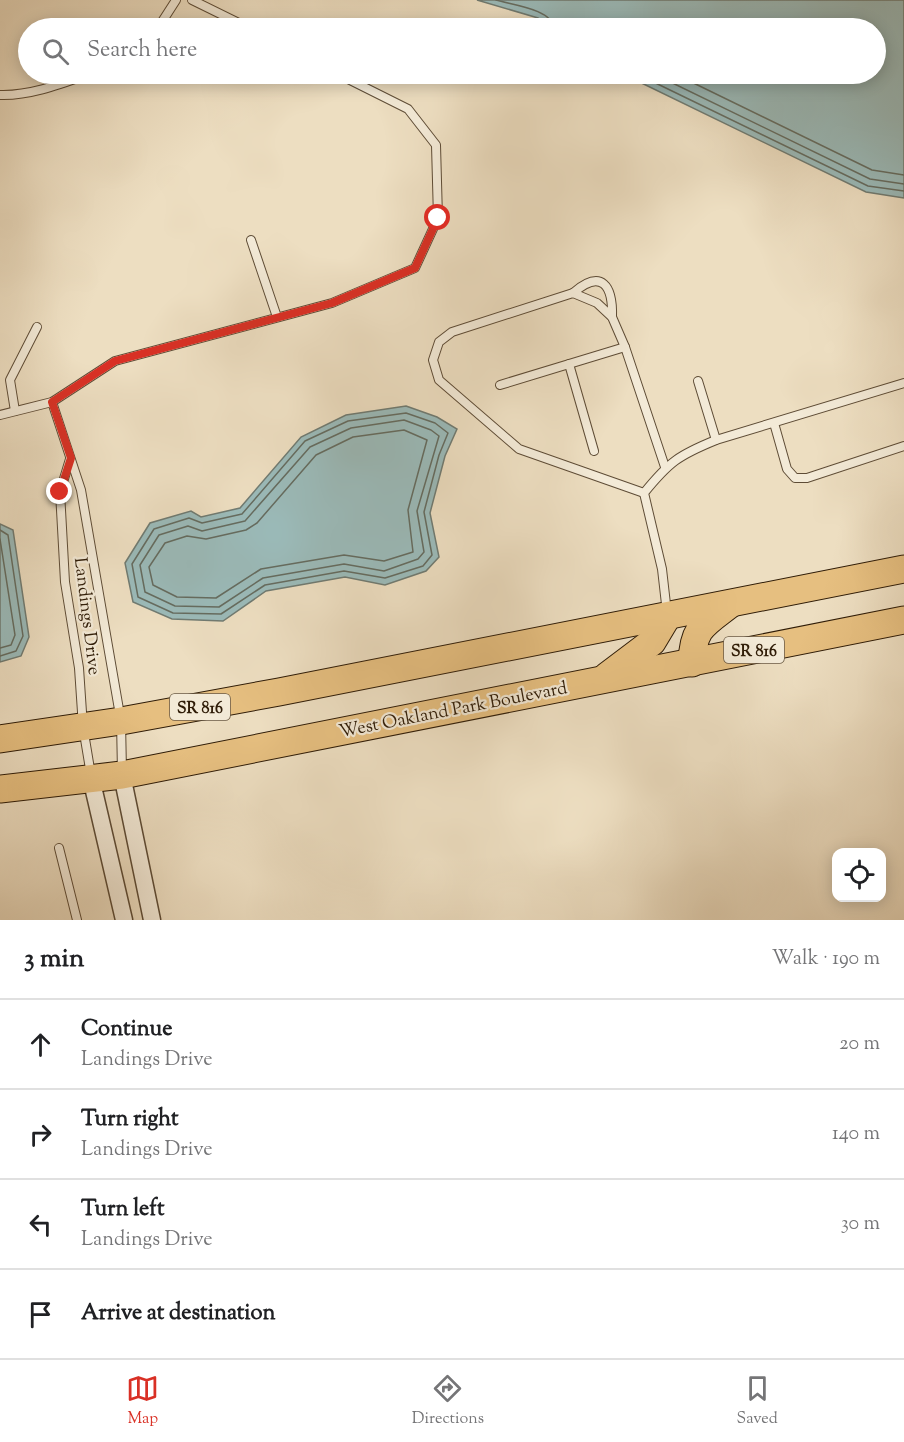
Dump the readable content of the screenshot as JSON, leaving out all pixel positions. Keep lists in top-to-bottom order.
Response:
{
  "streets": {
    "main road": ["SR 816", "West Oakland Park Boulevard"],
    "lane": ["Landings Drive"]
  },
  "crossings": [
    ["Landings Drive", "SR 816"],
    ["Landings Drive", "West Oakland Park Boulevard"]
  ],
  "page": {
    "search": "Search here",
    "heading": ["3 min", "Walk · 190 m"],
    "list": [
      ["Continue", "Landings Drive", "20 m"],
      ["Turn right", "Landings Drive", "140 m"],
      ["Turn left", "Landings Drive", "30 m"],
      "Arrive at destination"
    ],
    "nav": ["Map", "Directions", "Saved"]
  }
}
